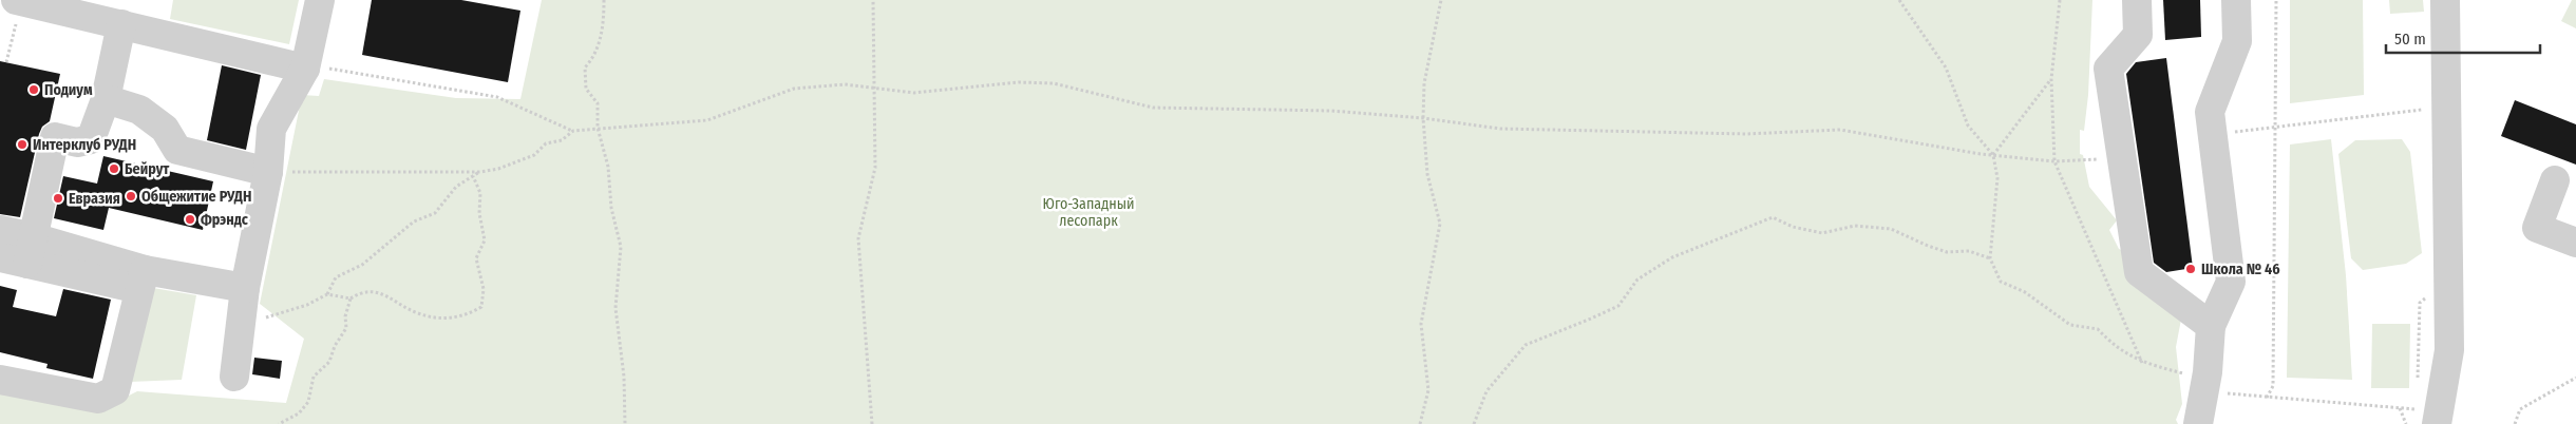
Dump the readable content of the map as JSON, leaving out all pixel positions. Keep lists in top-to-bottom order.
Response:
{
  "parks": ["Юго-Западный лесопарк"],
  "places": [
    "Подиум",
    "Интерклуб РУДН",
    "Бейрут",
    "Общежитие РУДН",
    "Евразия",
    "Фрэндс",
    "Школа № 46"
  ],
  "scale_bar": "50 m"
}
